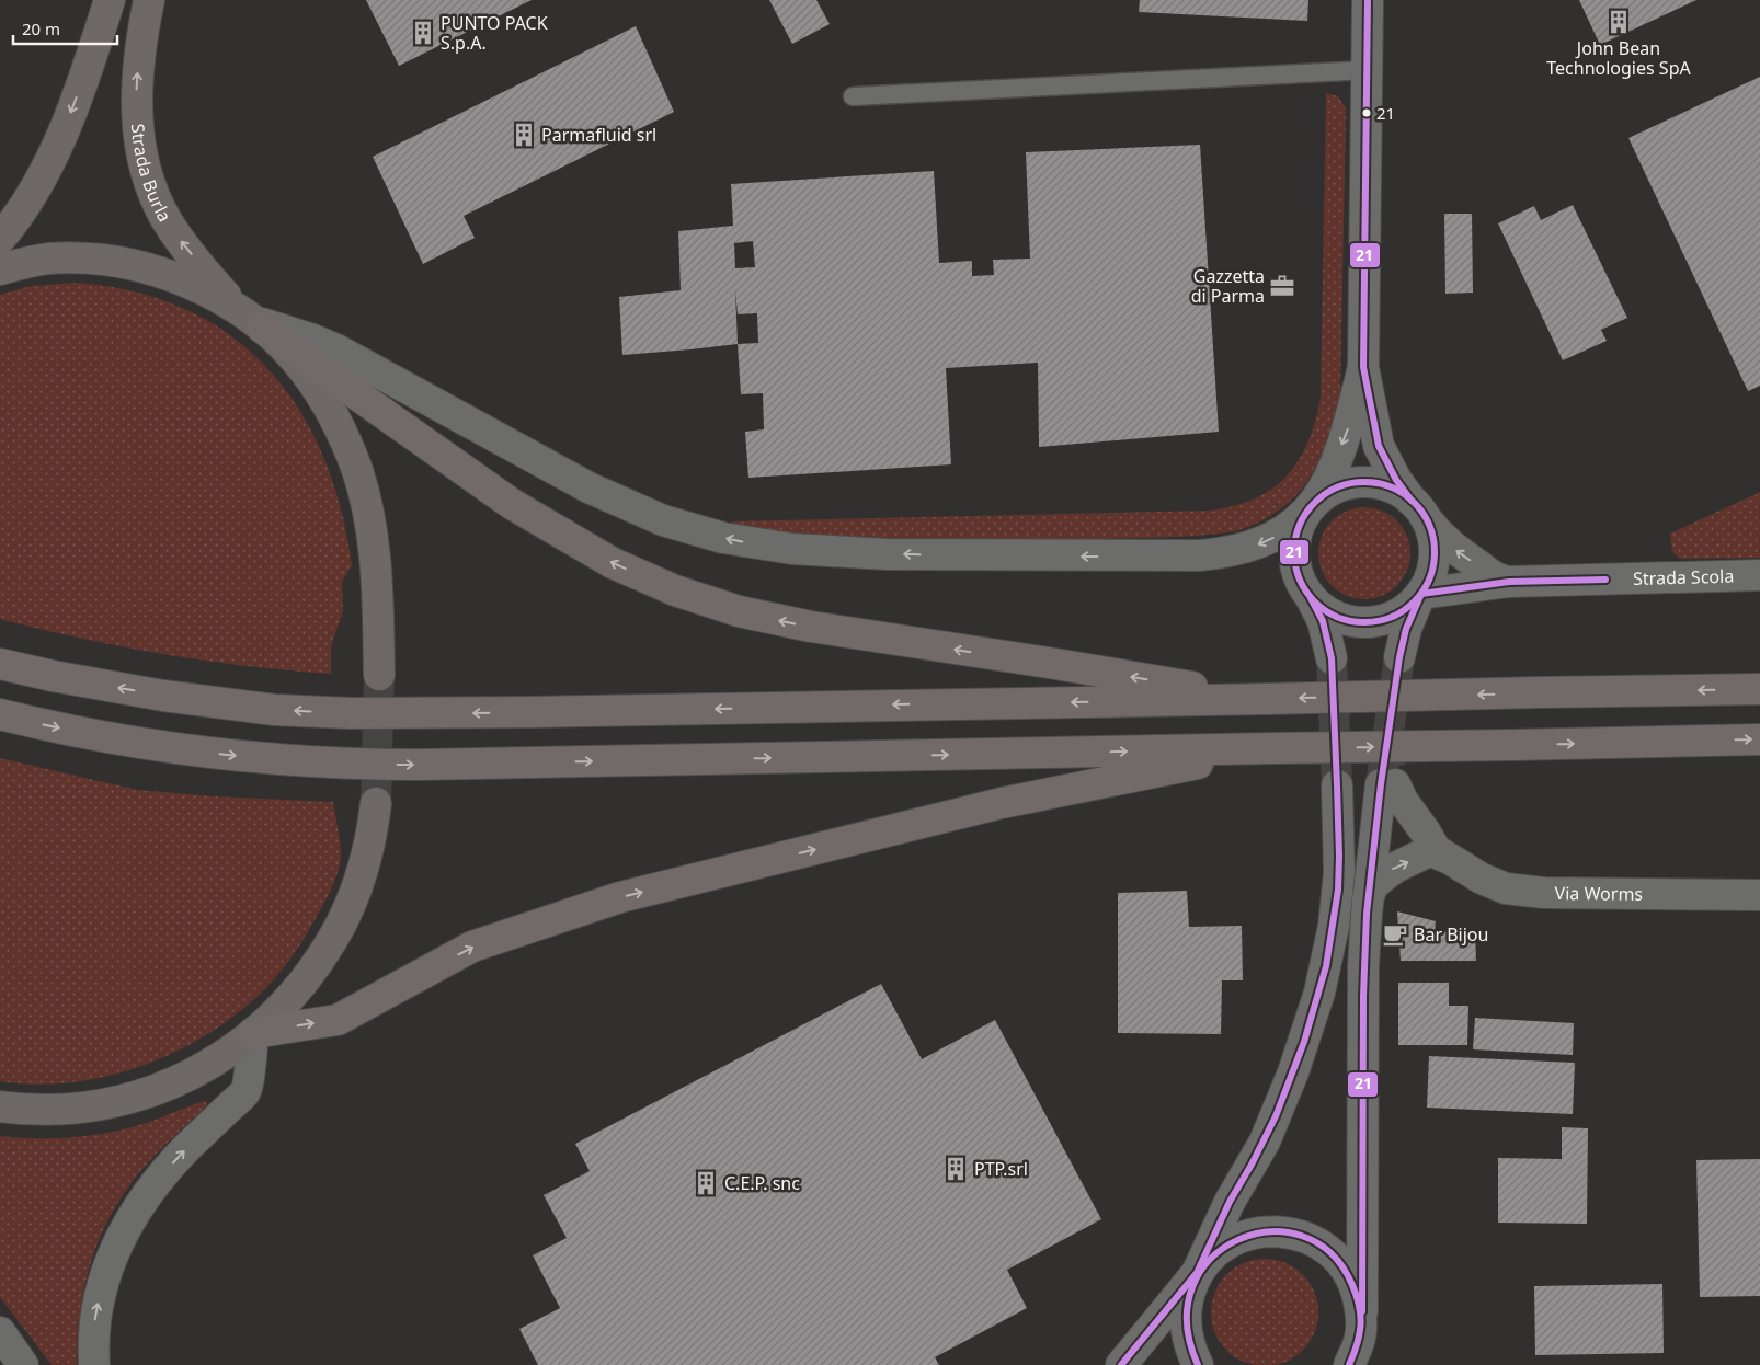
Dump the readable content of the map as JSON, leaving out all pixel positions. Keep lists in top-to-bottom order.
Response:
{
  "streets": {
    "main road": ["Strada Burla", "Strada Scola", "Via Worms"]
  },
  "one_way": ["Strada Burla"],
  "places": {
    "building": [
      "John Bean Technologies SpA",
      "PUNTO PACK S.p.A.",
      "Parmafluid srl",
      "PTP.srl",
      "C.E.P. snc"
    ],
    "other": ["21"],
    "office": ["Gazzetta di Parma"],
    "cafe": ["Bar Bijou"]
  },
  "lines": ["transit line 21"],
  "scale_bar": "20 m"
}
